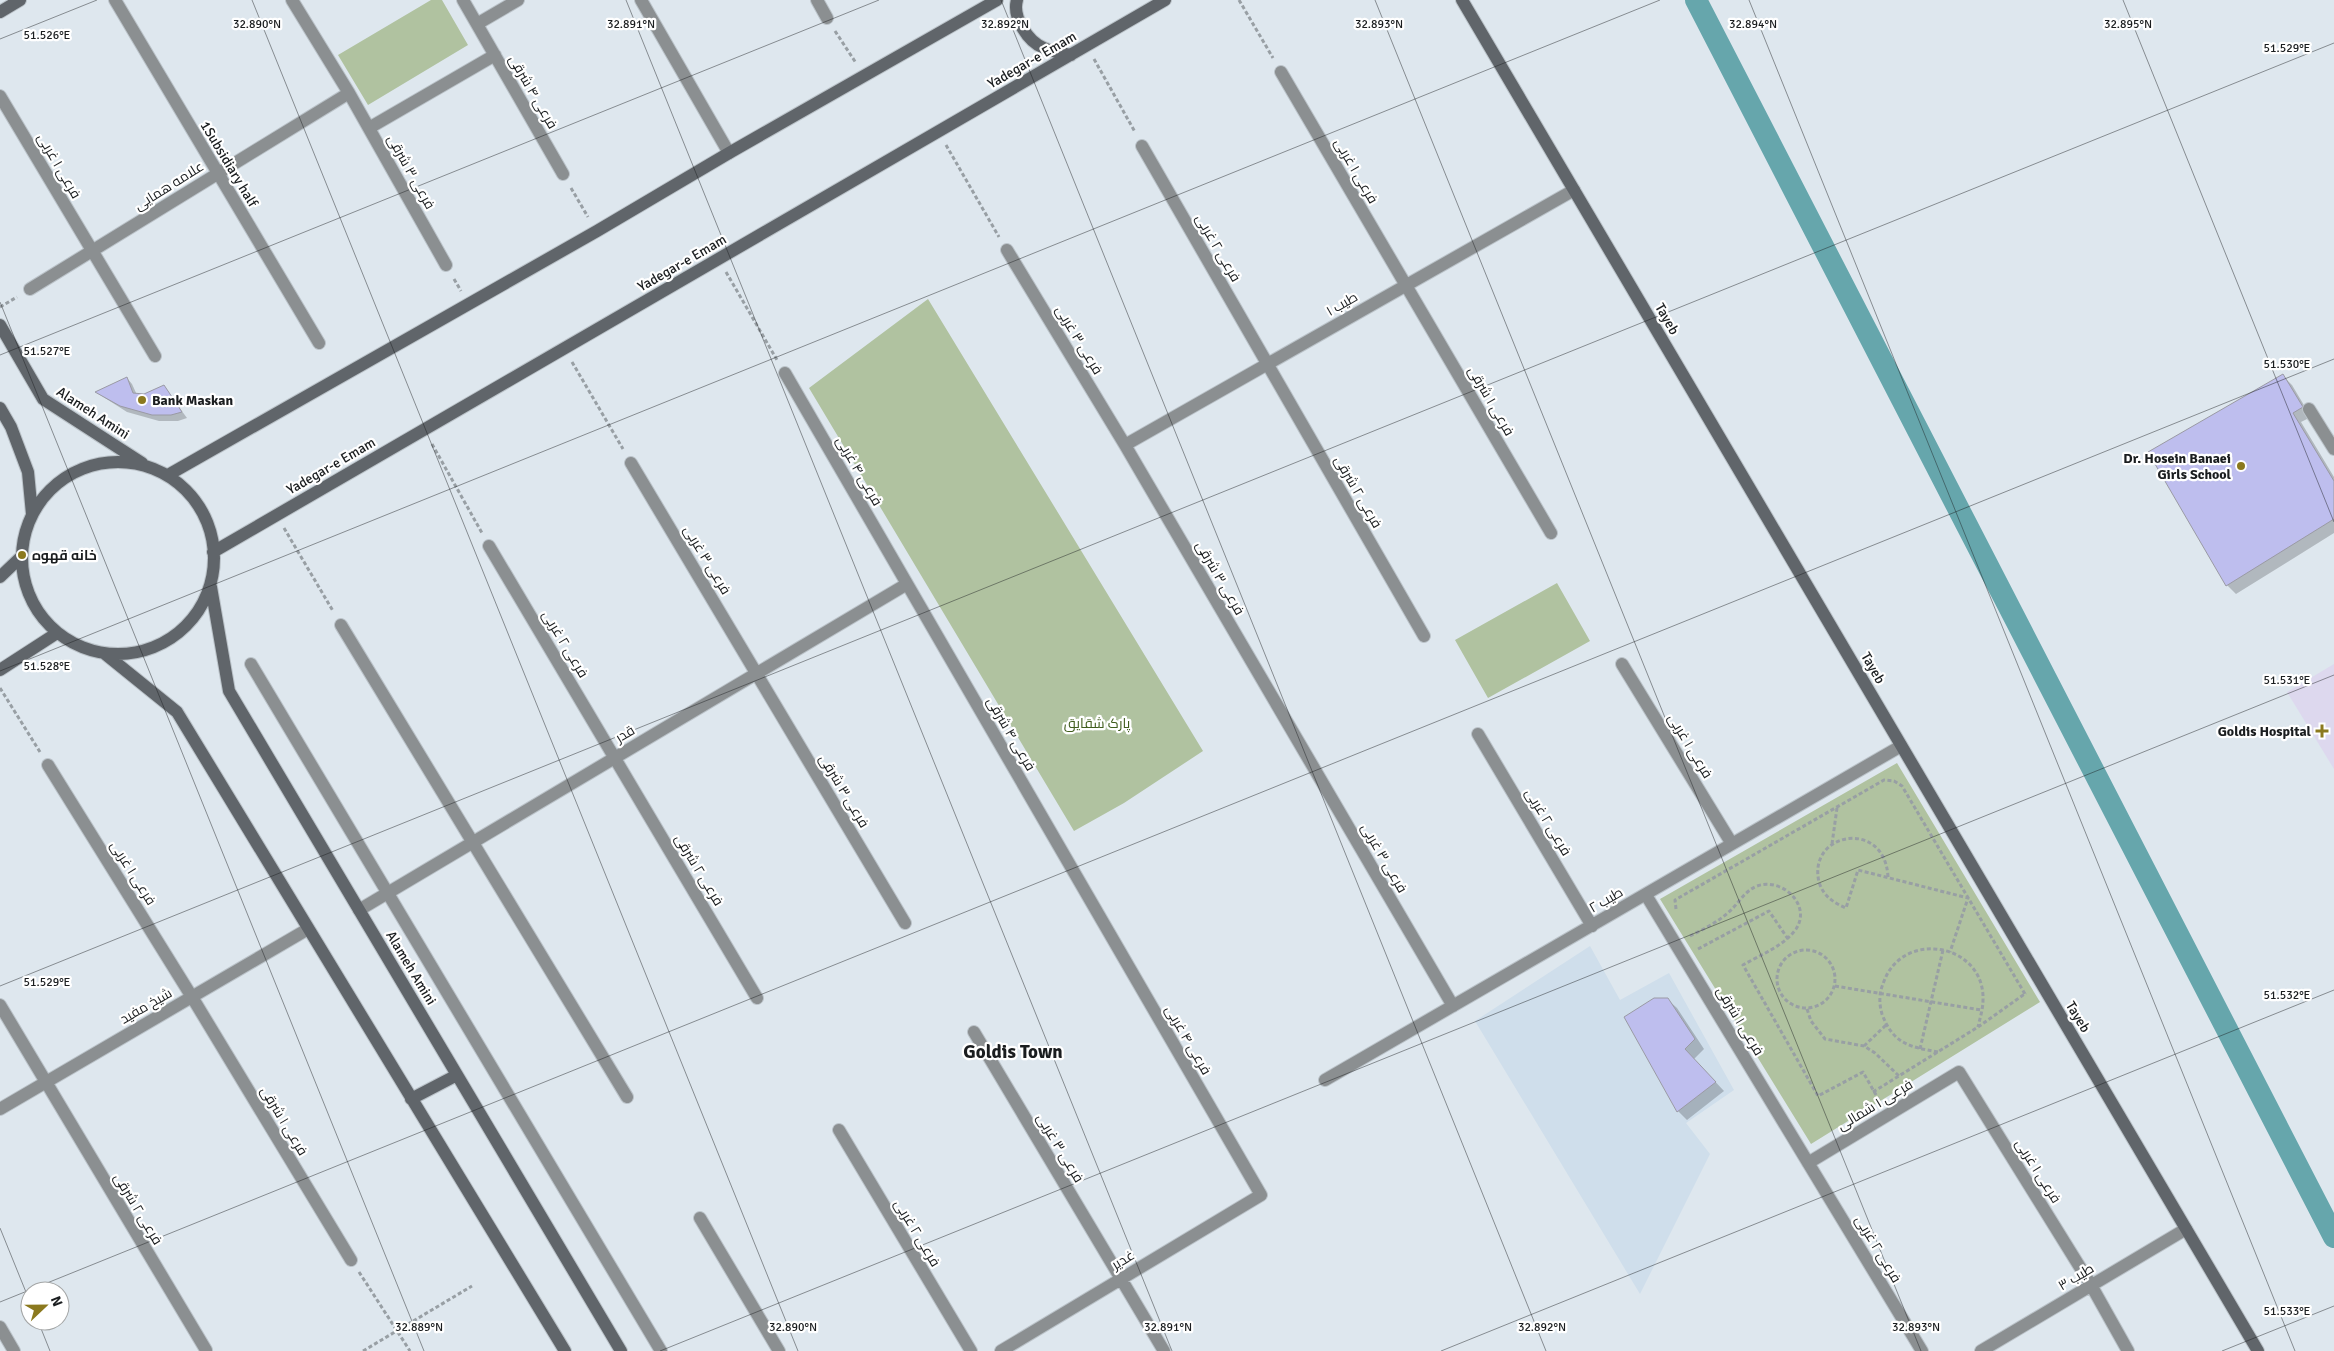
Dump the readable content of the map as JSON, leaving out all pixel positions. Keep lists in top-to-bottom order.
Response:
{
  "streets": {
    "main road": ["Yadegar-e Emam", "Tayeb", "Alameh Amini"],
    "street": [
      "فرعی ۴ شرقی",
      "1Subsidiary half",
      "فرعی ۱ غربی",
      "فرعی ۳ شرقی",
      "علامه همایی",
      "فرعی ۲ غربی",
      "طیب ۱",
      "فرعی ۳ غربی",
      "فرعی ۱ شرقی",
      "فرعی ۴ غربی",
      "فرعی ۲ شرقی",
      "قدر",
      "طیب ۲",
      "شیخ مفید",
      "فرعی ۱ شمالی",
      "غدیر",
      "طیب ۳"
    ]
  },
  "crossings": [
    ["فرعی ۴ شرقی", "فرعی ۴ غربی"],
    ["فرعی ۴ شرقی", "قدر"],
    ["1Subsidiary half", "علامه همایی"],
    ["فرعی ۱ غربی", "علامه همایی"],
    ["فرعی ۱ غربی", "طیب ۱"],
    ["فرعی ۱ غربی", "فرعی ۱ شرقی"],
    ["فرعی ۱ غربی", "طیب ۲"],
    ["فرعی ۱ غربی", "شیخ مفید"],
    ["فرعی ۱ غربی", "فرعی ۱ شمالی"],
    ["فرعی ۱ غربی", "طیب ۳"],
    ["فرعی ۳ شرقی", "علامه همایی"],
    ["فرعی ۳ شرقی", "طیب ۱"],
    ["فرعی ۳ شرقی", "فرعی ۳ غربی"],
    ["فرعی ۳ شرقی", "قدر"],
    ["فرعی ۲ غربی", "طیب ۱"],
    ["فرعی ۲ غربی", "فرعی ۱ شرقی"],
    ["فرعی ۲ غربی", "فرعی ۲ شرقی"],
    ["فرعی ۲ غربی", "قدر"],
    ["فرعی ۲ غربی", "طیب ۲"],
    ["فرعی ۲ غربی", "فرعی ۱ شمالی"],
    ["طیب ۱", "Tayeb"],
    ["طیب ۱", "فرعی ۳ غربی"],
    ["طیب ۱", "فرعی ۱ شرقی"],
    ["طیب ۱", "فرعی ۲ شرقی"],
    ["Tayeb", "طیب ۲"],
    ["Tayeb", "طیب ۳"],
    ["فرعی ۳ غربی", "قدر"],
    ["فرعی ۳ غربی", "طیب ۲"],
    ["فرعی ۳ غربی", "غدیر"],
    ["فرعی ۱ شرقی", "طیب ۲"],
    ["فرعی ۱ شرقی", "شیخ مفید"],
    ["فرعی ۱ شرقی", "فرعی ۱ شمالی"],
    ["Alameh Amini", "قدر"],
    ["فرعی ۴ غربی", "قدر"],
    ["فرعی ۴ غربی", "غدیر"],
    ["فرعی ۲ شرقی", "قدر"],
    ["فرعی ۲ شرقی", "شیخ مفید"]
  ],
  "districts": ["Goldis Town"],
  "parks": ["پارک شقایق"],
  "places": {
    "other": ["Bank Maskan", "Dr. Hosein Banaei Girls School", "خانه قهوه"],
    "health": ["Goldis Hospital"]
  },
  "north": "right",
  "coordinates": [
    "32.890°N",
    "32.891°N",
    "32.892°N",
    "32.893°N",
    "32.894°N",
    "32.895°N",
    "51.526°E",
    "51.529°E",
    "51.527°E",
    "51.530°E",
    "51.528°E",
    "51.531°E",
    "51.532°E",
    "51.533°E",
    "32.889°N"
  ]
}
